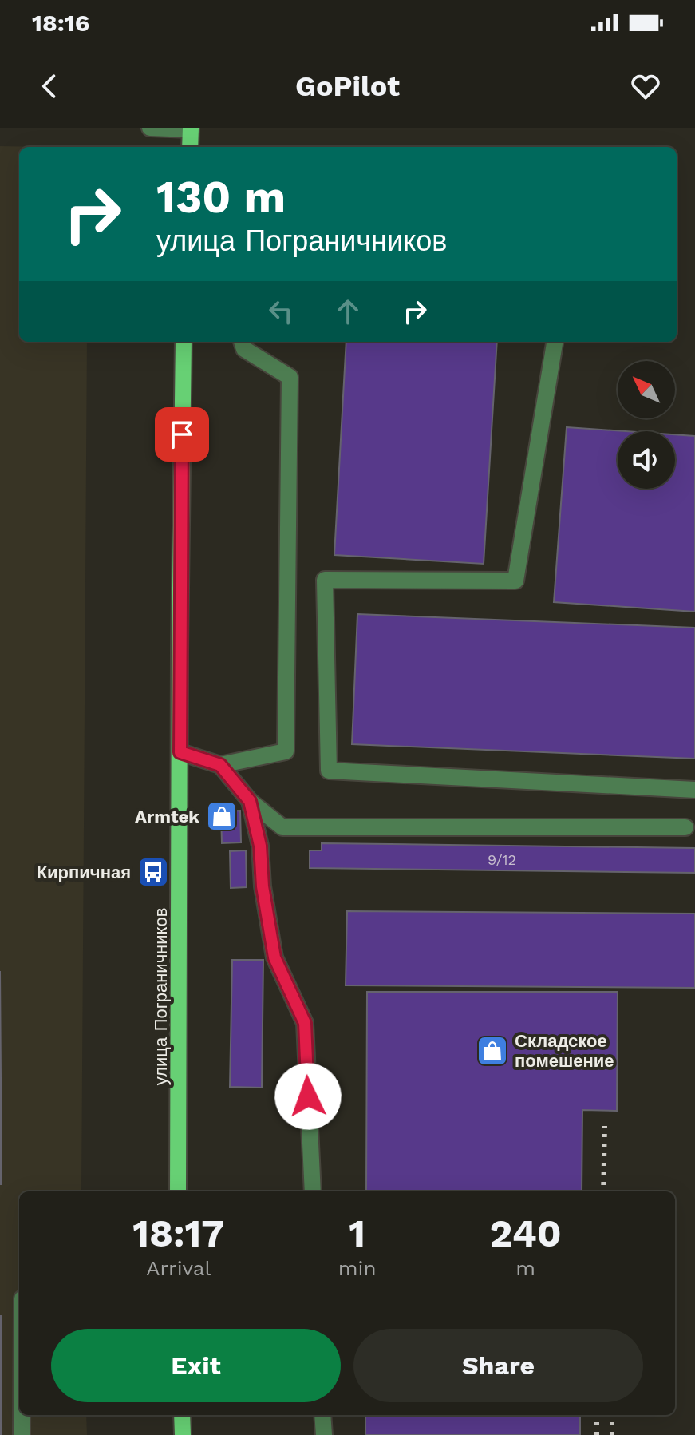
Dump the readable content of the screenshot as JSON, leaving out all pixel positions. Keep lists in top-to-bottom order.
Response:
{
  "streets": {
    "main road": ["улица Пограничников"]
  },
  "places": {
    "shop": ["Armtek", "Складское помешение"],
    "bus stop": ["Кирпичная"]
  },
  "house_numbers": ["9/12"],
  "north": "top left",
  "page": {
    "status": "18:16",
    "header": "GoPilot",
    "turn": ["130 m", "улица Пограничников"],
    "eta": [
      "18:17",
      "Arrival",
      "1",
      "min",
      "240",
      "m"
    ],
    "buttons": ["Exit", "Share"]
  }
}
